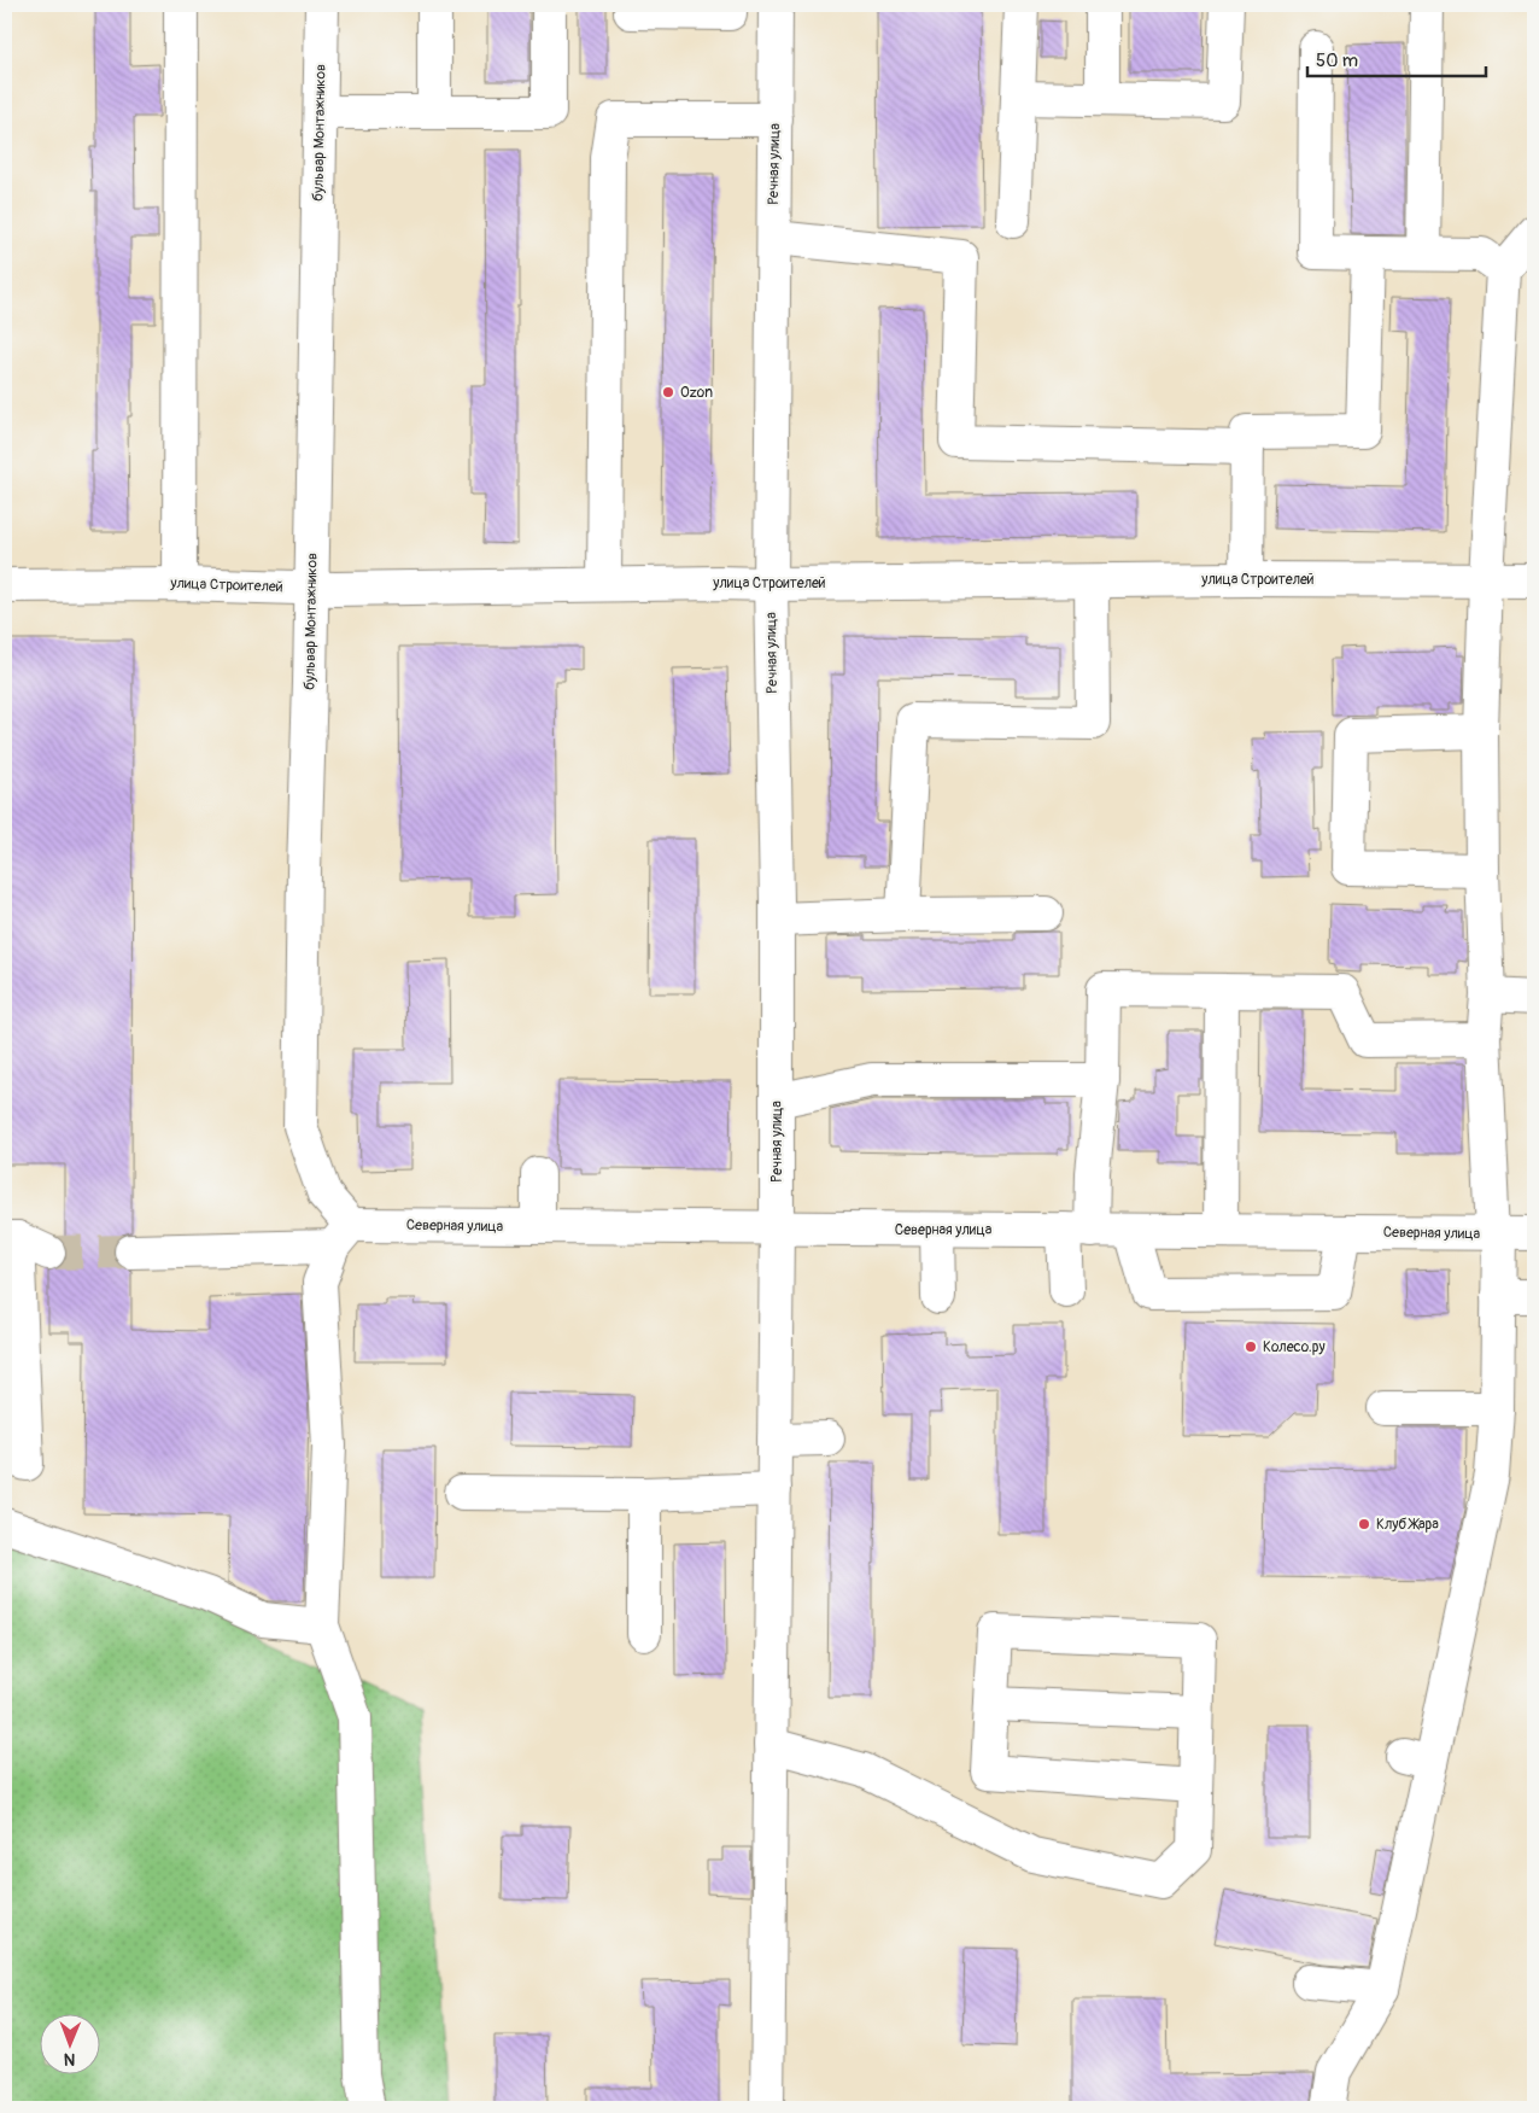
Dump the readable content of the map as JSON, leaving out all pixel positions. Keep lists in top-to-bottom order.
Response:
{
  "streets": {
    "street": [
      "бульвар Монтажников",
      "Речная улица",
      "улица Строителей",
      "Северная улица"
    ]
  },
  "crossings": [
    ["бульвар Монтажников", "улица Строителей"],
    ["бульвар Монтажников", "Северная улица"],
    ["Речная улица", "улица Строителей"],
    ["Речная улица", "Северная улица"]
  ],
  "places": ["Ozon", "Колесо.ру", "Клуб Жара"],
  "scale_bar": "50 m",
  "north": "bottom"
}
